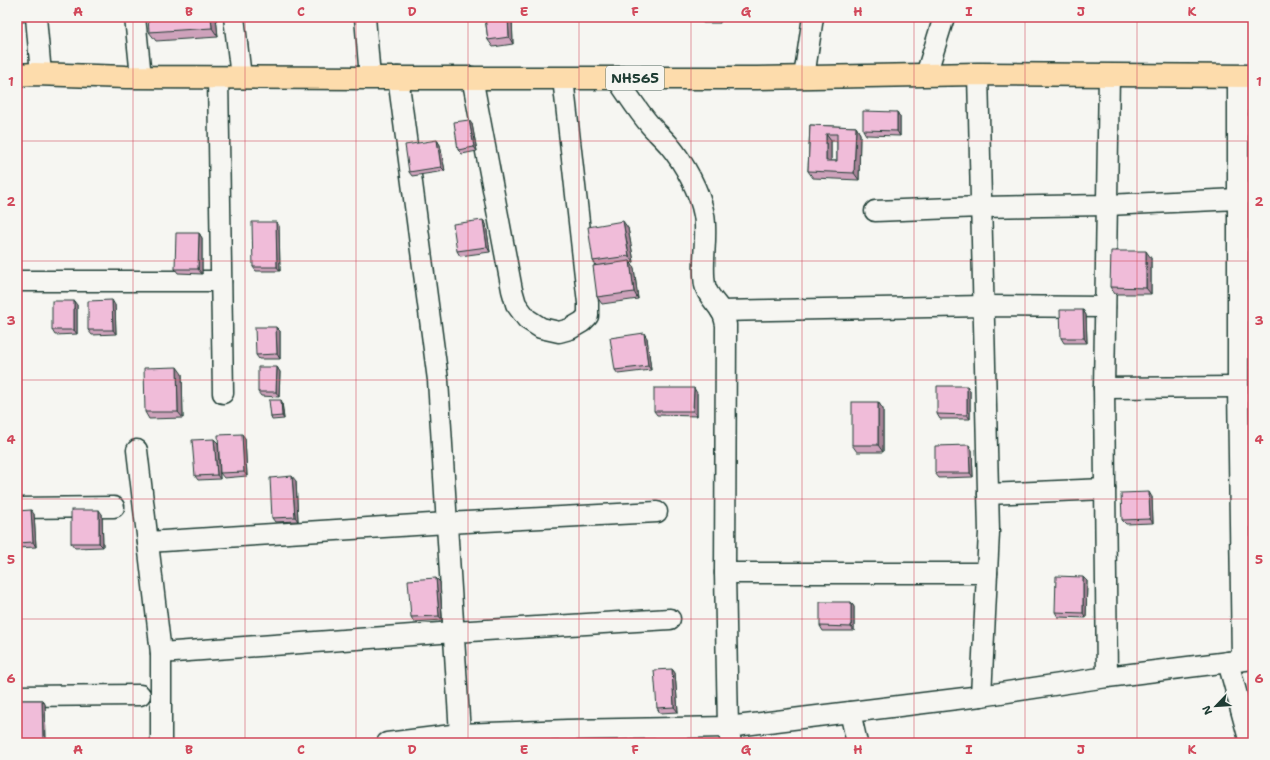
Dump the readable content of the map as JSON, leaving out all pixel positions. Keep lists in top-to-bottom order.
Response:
{
  "streets": {
    "highway": ["NH565"]
  },
  "north": "bottom left",
  "grid": {
    "columns": [
      "A",
      "B",
      "C",
      "D",
      "E",
      "F",
      "G",
      "H",
      "I",
      "J",
      "K"
    ],
    "rows": [
      "1",
      "2",
      "3",
      "4",
      "5",
      "6"
    ]
  }
}
